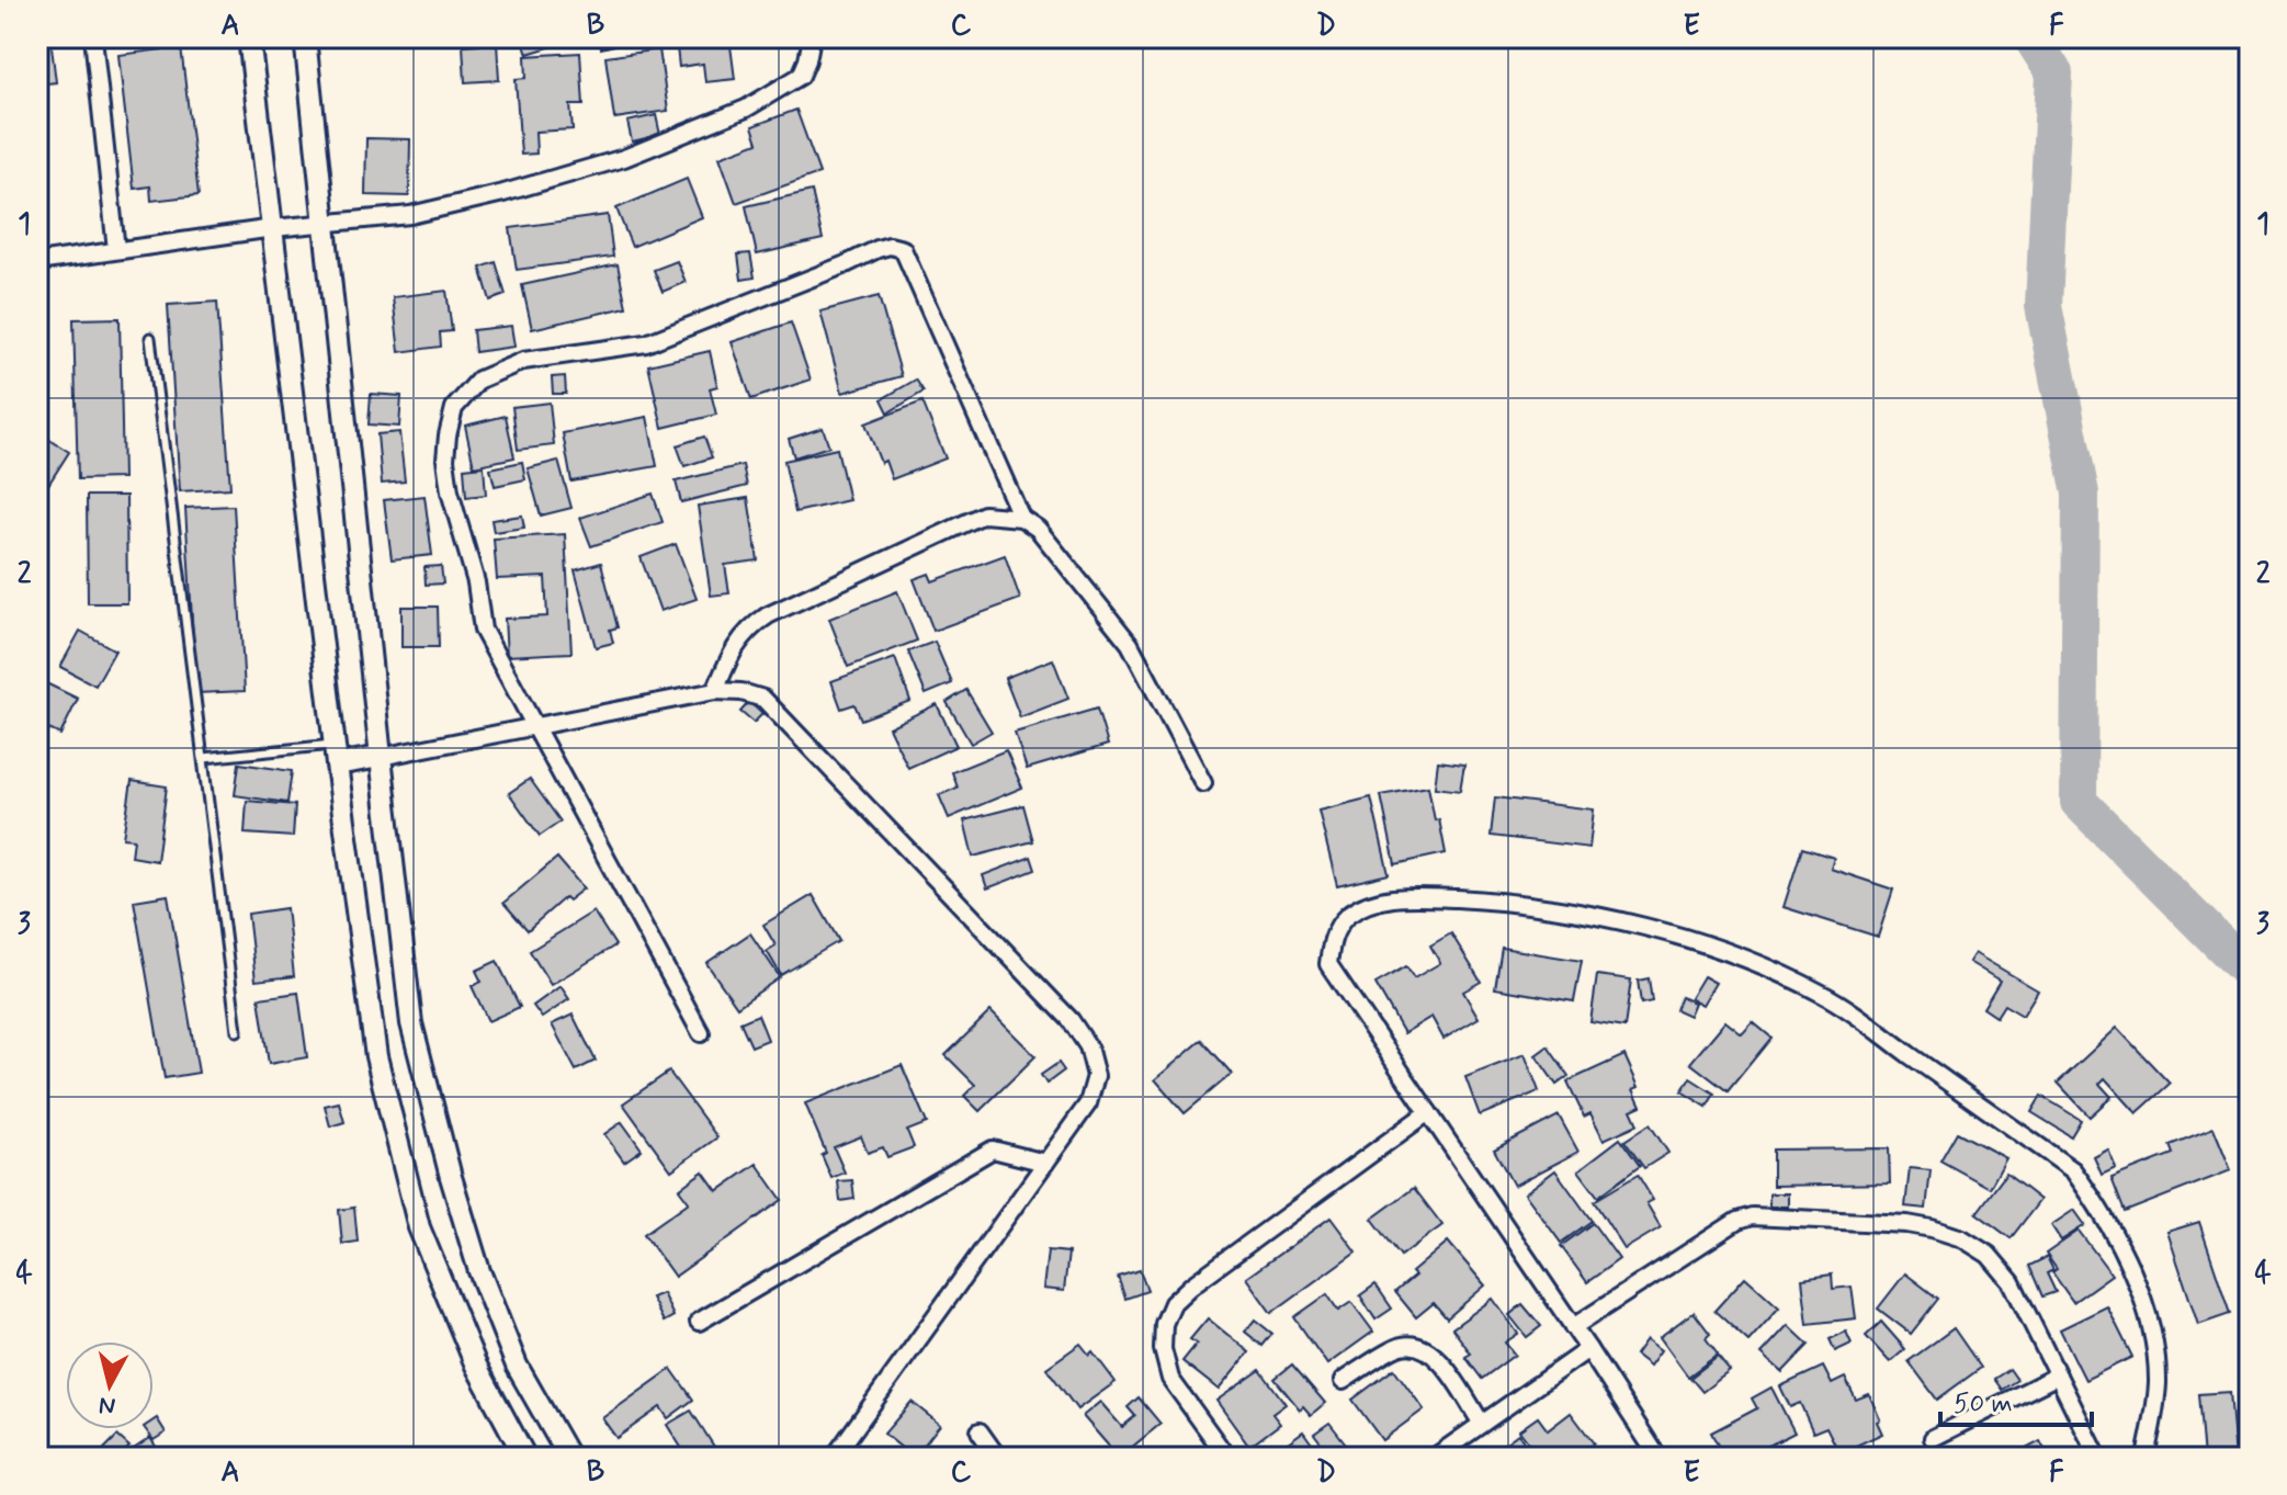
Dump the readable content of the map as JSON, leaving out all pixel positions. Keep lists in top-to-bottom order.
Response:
{
  "scale_bar": "50 m",
  "north": "bottom",
  "grid": {
    "columns": [
      "A",
      "B",
      "C",
      "D",
      "E",
      "F"
    ],
    "rows": [
      "1",
      "2",
      "3",
      "4"
    ]
  }
}
